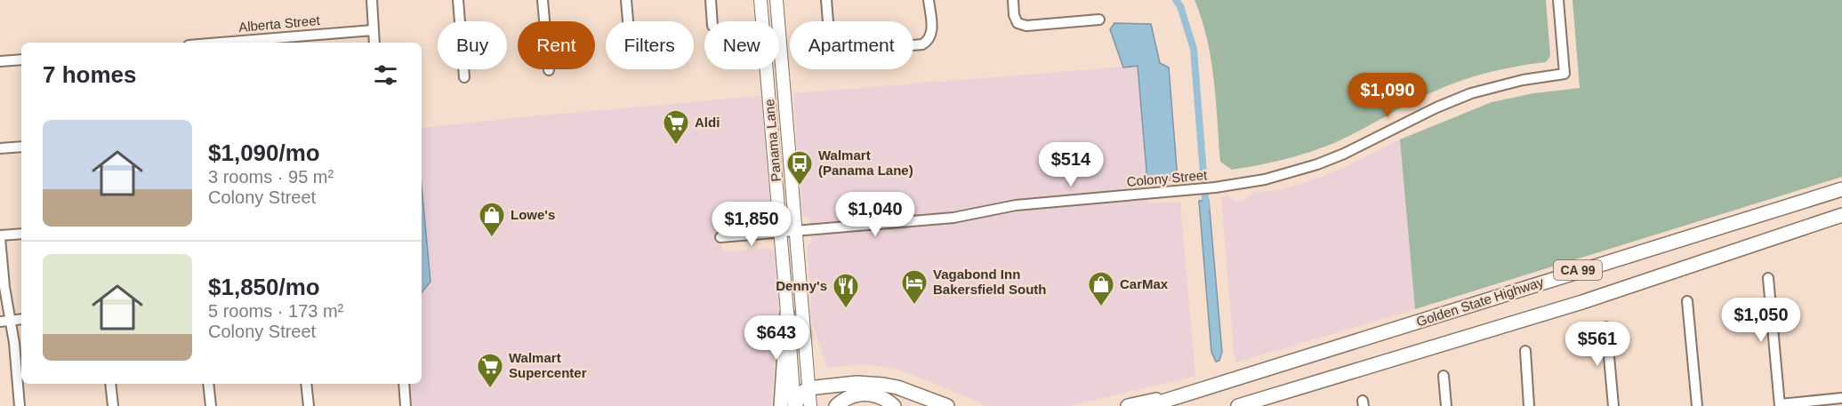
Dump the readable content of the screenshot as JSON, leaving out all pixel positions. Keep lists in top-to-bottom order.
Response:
{
  "streets": {
    "highway": ["CA 99", "Golden State Highway"],
    "main road": ["Panama Lane"],
    "street": ["Alberta Street", "Colony Street"]
  },
  "crossings": [
    ["Panama Lane", "Colony Street"]
  ],
  "places": {
    "supermarket": ["Aldi", "Walmart Supercenter"],
    "bus stop": ["Walmart (Panama Lane)"],
    "shop": ["Lowe's", "CarMax"],
    "hotel": ["Vagabond Inn Bakersfield South"],
    "restaurant": ["Denny's"]
  },
  "page": {
    "chip": [
      "Buy",
      "Rent",
      "Filters",
      "New",
      "Apartment"
    ],
    "heading": "7 homes",
    "price": [
      "$1,090",
      "$514",
      "$1,040",
      "$1,850",
      "$1,050",
      "$643",
      "$561"
    ],
    "list": [
      {
        "name": "$1,090/mo",
        "note": "3 rooms · 95 m² · Colony Street"
      },
      {
        "name": "$1,850/mo",
        "note": "5 rooms · 173 m² · Colony Street"
      }
    ]
  }
}
